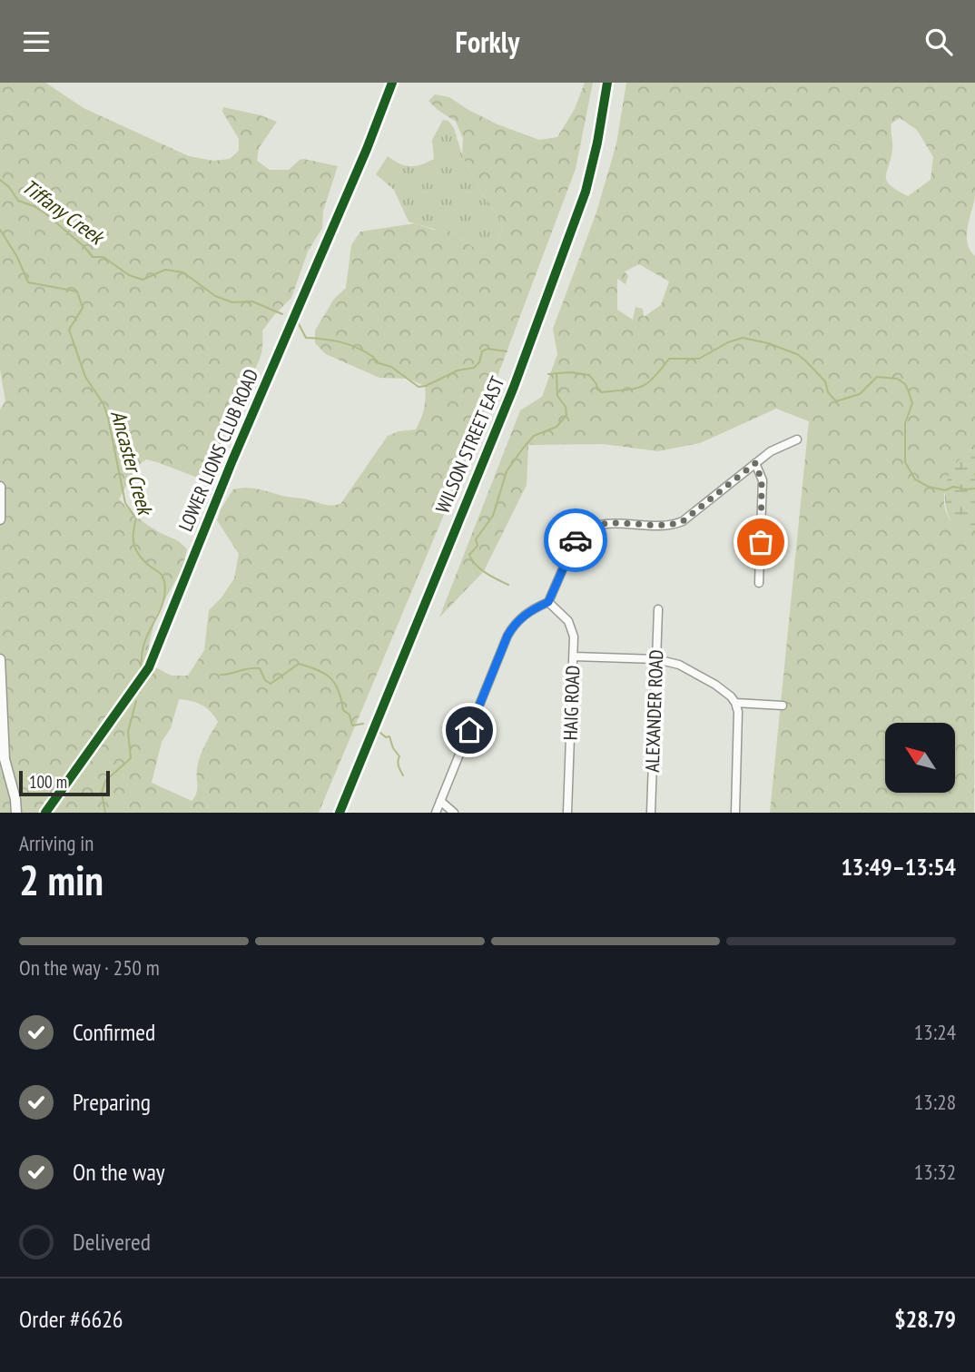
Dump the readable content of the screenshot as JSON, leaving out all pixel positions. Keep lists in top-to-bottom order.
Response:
{
  "streets": {
    "main road": ["WILSON STREET EAST"],
    "street": ["LOWER LIONS CLUB ROAD", "HAIG ROAD", "ALEXANDER ROAD"]
  },
  "water": ["Tiffany Creek", "Ancaster Creek"],
  "scale_bar": "100 m",
  "north": "top left",
  "page": {
    "header": "Forkly",
    "scale": "100 m",
    "heading": ["2 min", "Arriving in", "13:49–13:54"],
    "panel": ["Order #6626", "$28.79"],
    "bar": "On the way · 250 m",
    "list": [
      ["Confirmed", "13:24"],
      ["Preparing", "13:28"],
      ["On the way", "13:32"],
      "Delivered"
    ]
  }
}
